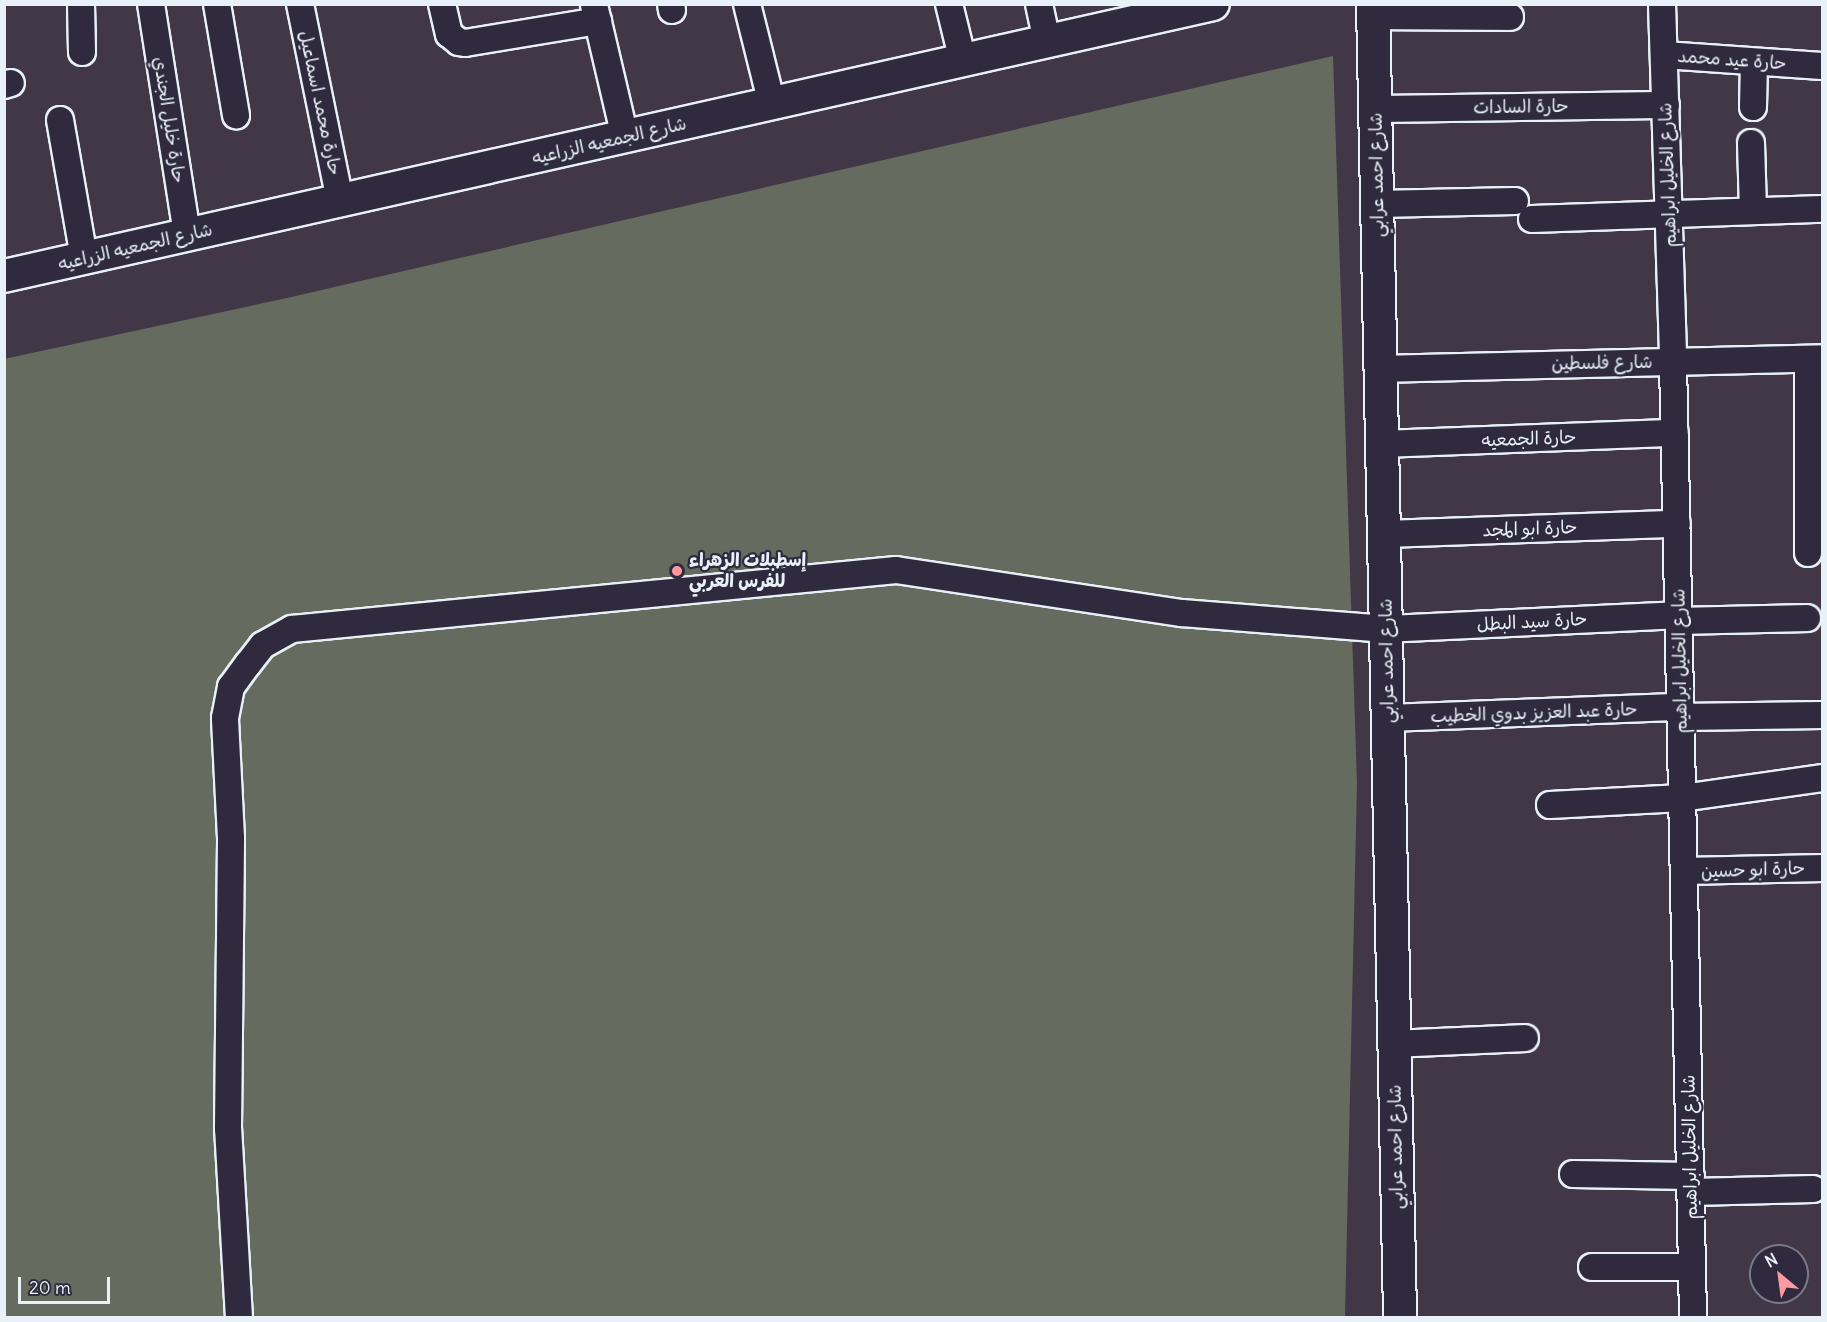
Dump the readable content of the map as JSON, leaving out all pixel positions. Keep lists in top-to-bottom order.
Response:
{
  "streets": {
    "street": [
      "حارة عيد محمد",
      "حارة محمد اسماعيل",
      "حارة السادات",
      "حارة خليل الجندي",
      "شارع الجمعيه الزراعيه",
      "شارع احمد عرابي",
      "شارع الخليل ابراهيم",
      "شارع فلسطين",
      "حارة الجمعيه",
      "حارة ابو المجد",
      "حارة سيد البطل",
      "حارة عبد العزيز بدوي الخطيب",
      "حارة ابو حسين"
    ]
  },
  "crossings": [
    ["حارة عيد محمد", "شارع الخليل ابراهيم"],
    ["حارة محمد اسماعيل", "شارع الجمعيه الزراعيه"],
    ["حارة السادات", "شارع احمد عرابي"],
    ["حارة السادات", "شارع الخليل ابراهيم"],
    ["حارة خليل الجندي", "شارع الجمعيه الزراعيه"],
    ["شارع احمد عرابي", "شارع فلسطين"],
    ["شارع احمد عرابي", "حارة الجمعيه"],
    ["شارع احمد عرابي", "حارة ابو المجد"],
    ["شارع احمد عرابي", "حارة سيد البطل"],
    ["شارع احمد عرابي", "حارة عبد العزيز بدوي الخطيب"],
    ["شارع الخليل ابراهيم", "شارع فلسطين"],
    ["شارع الخليل ابراهيم", "حارة الجمعيه"],
    ["شارع الخليل ابراهيم", "حارة ابو المجد"],
    ["شارع الخليل ابراهيم", "حارة سيد البطل"],
    ["شارع الخليل ابراهيم", "حارة عبد العزيز بدوي الخطيب"],
    ["شارع الخليل ابراهيم", "حارة ابو حسين"]
  ],
  "places": ["إسطبلات الزهراء للفرس العربي"],
  "scale_bar": "20 m",
  "north": "top left"
}
